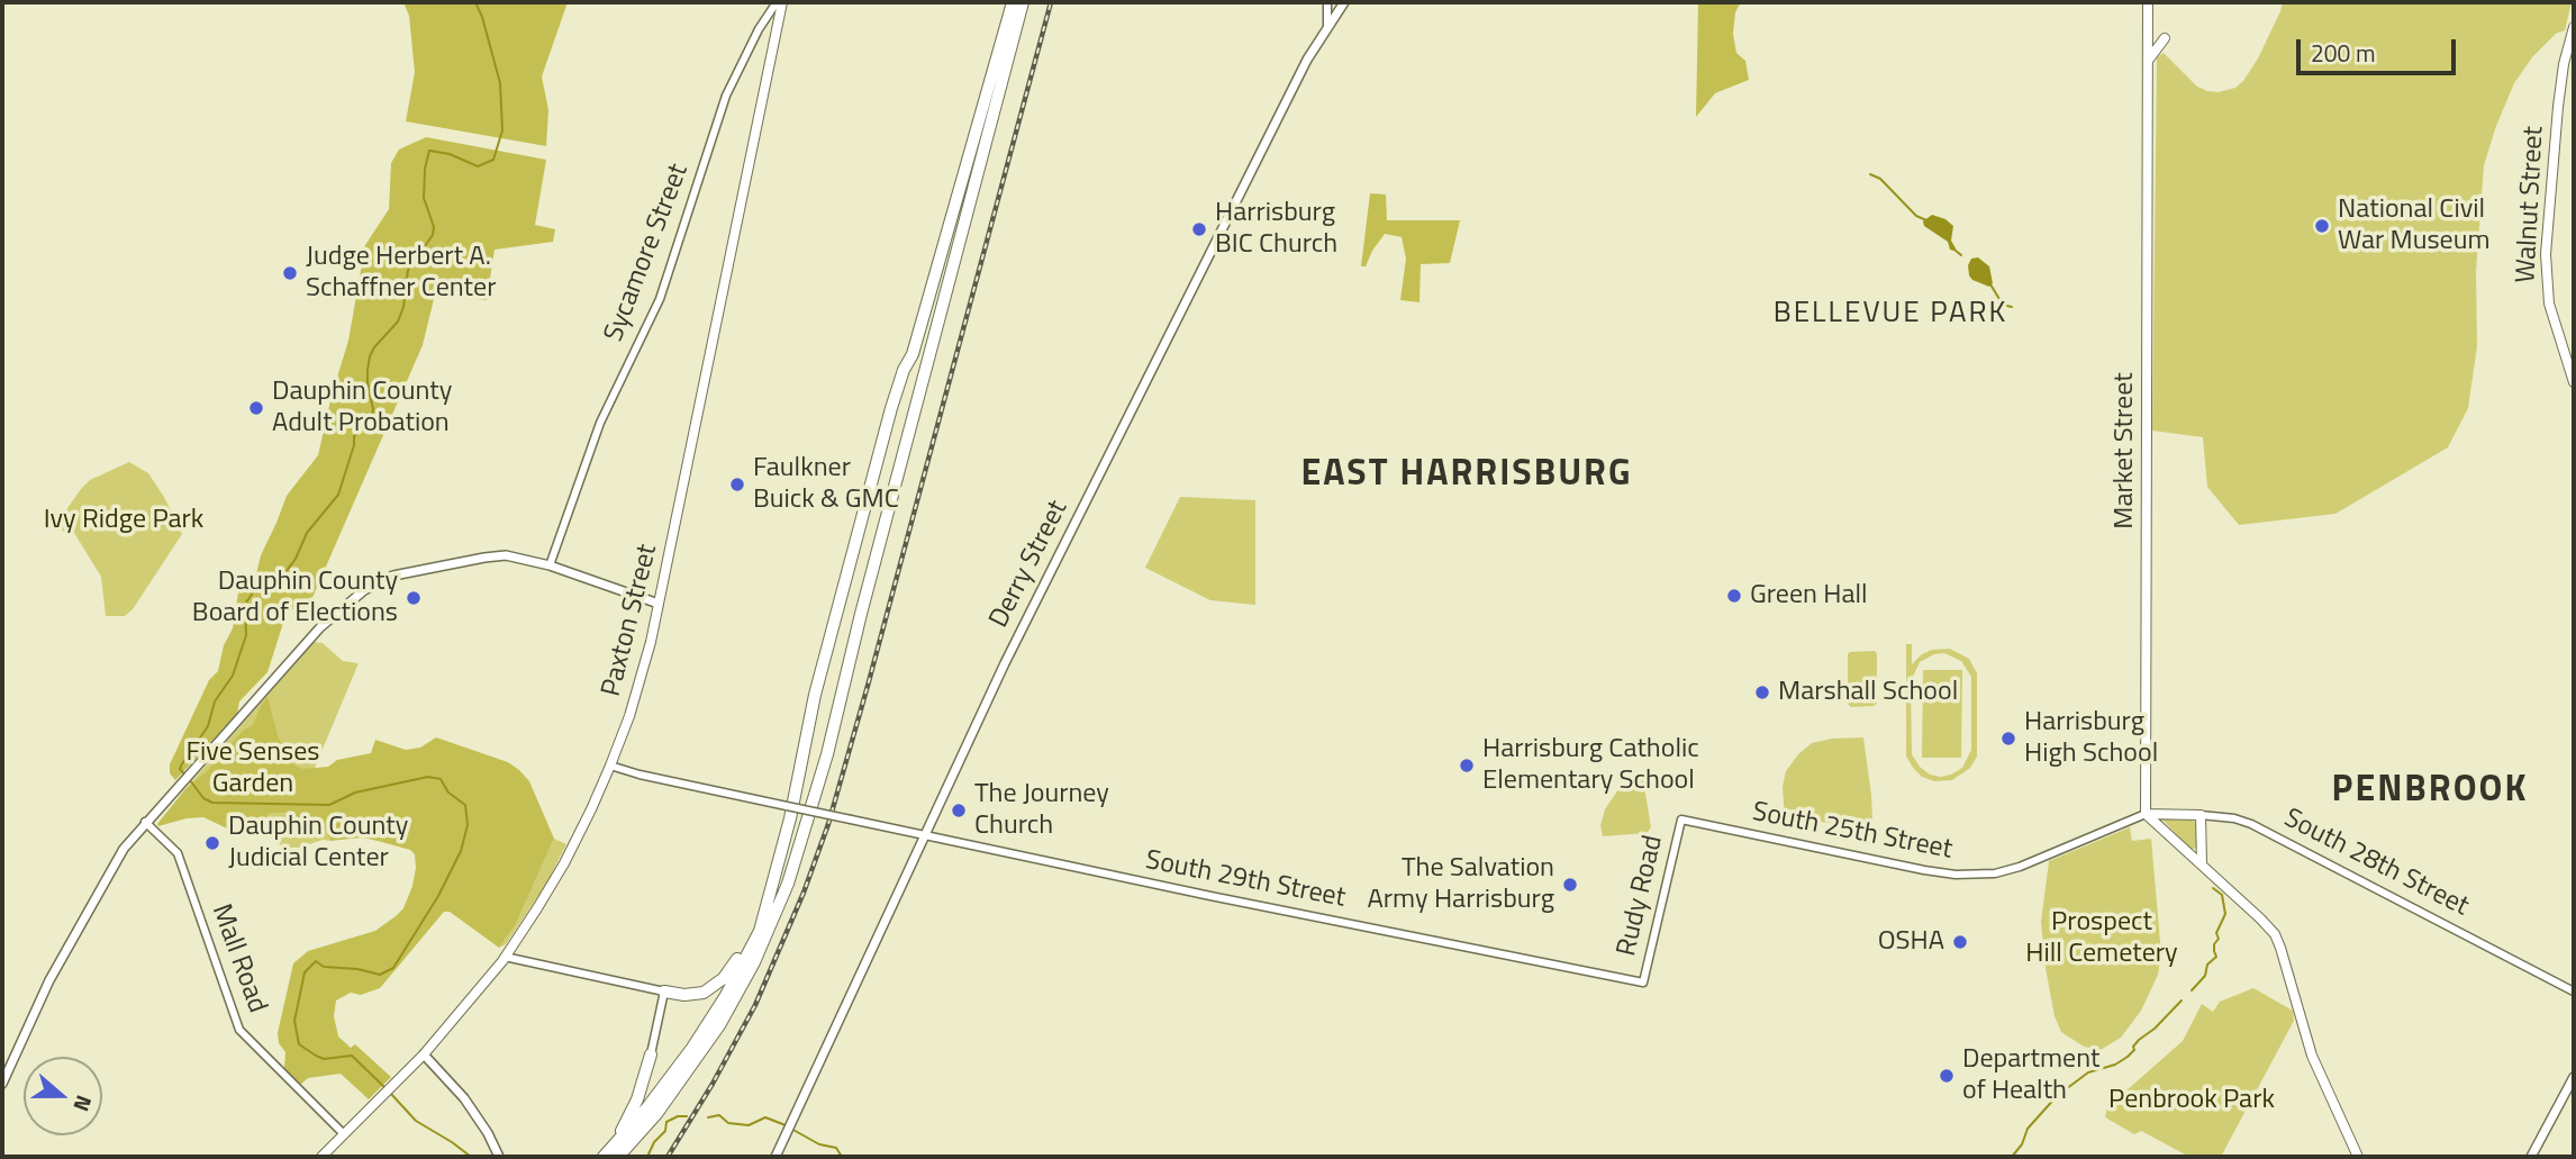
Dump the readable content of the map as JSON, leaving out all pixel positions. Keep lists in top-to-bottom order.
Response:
{
  "streets": {
    "main road": [
      "Walnut Street",
      "Market Street",
      "Derry Street",
      "Paxton Street",
      "South 28th Street"
    ],
    "street": [
      "Sycamore Street",
      "South 25th Street",
      "South 29th Street",
      "Rudy Road",
      "Mall Road"
    ]
  },
  "crossings": [
    ["Market Street", "South 25th Street"],
    ["Market Street", "South 28th Street"],
    ["Derry Street", "South 29th Street"],
    ["Paxton Street", "South 29th Street"],
    ["Paxton Street", "Mall Road"],
    ["South 25th Street", "South 28th Street"],
    ["South 25th Street", "Rudy Road"],
    ["South 29th Street", "Rudy Road"]
  ],
  "districts": ["BELLEVUE PARK", "EAST HARRISBURG", "PENBROOK"],
  "parks": [
    "Ivy Ridge Park",
    "Five Senses Garden",
    "Prospect Hill Cemetery",
    "Penbrook Park"
  ],
  "places": [
    "National Civil War Museum",
    "Harrisburg BIC Church",
    "Judge Herbert A. Schaffner Center",
    "Dauphin County Adult Probation",
    "Faulkner Buick & GMC",
    "Green Hall",
    "Dauphin County Board of Elections",
    "Marshall School",
    "Harrisburg High School",
    "Harrisburg Catholic Elementary School",
    "The Journey Church",
    "Dauphin County Judicial Center",
    "The Salvation Army Harrisburg",
    "OSHA",
    "Department of Health"
  ],
  "scale_bar": "200 m",
  "north": "right"
}
